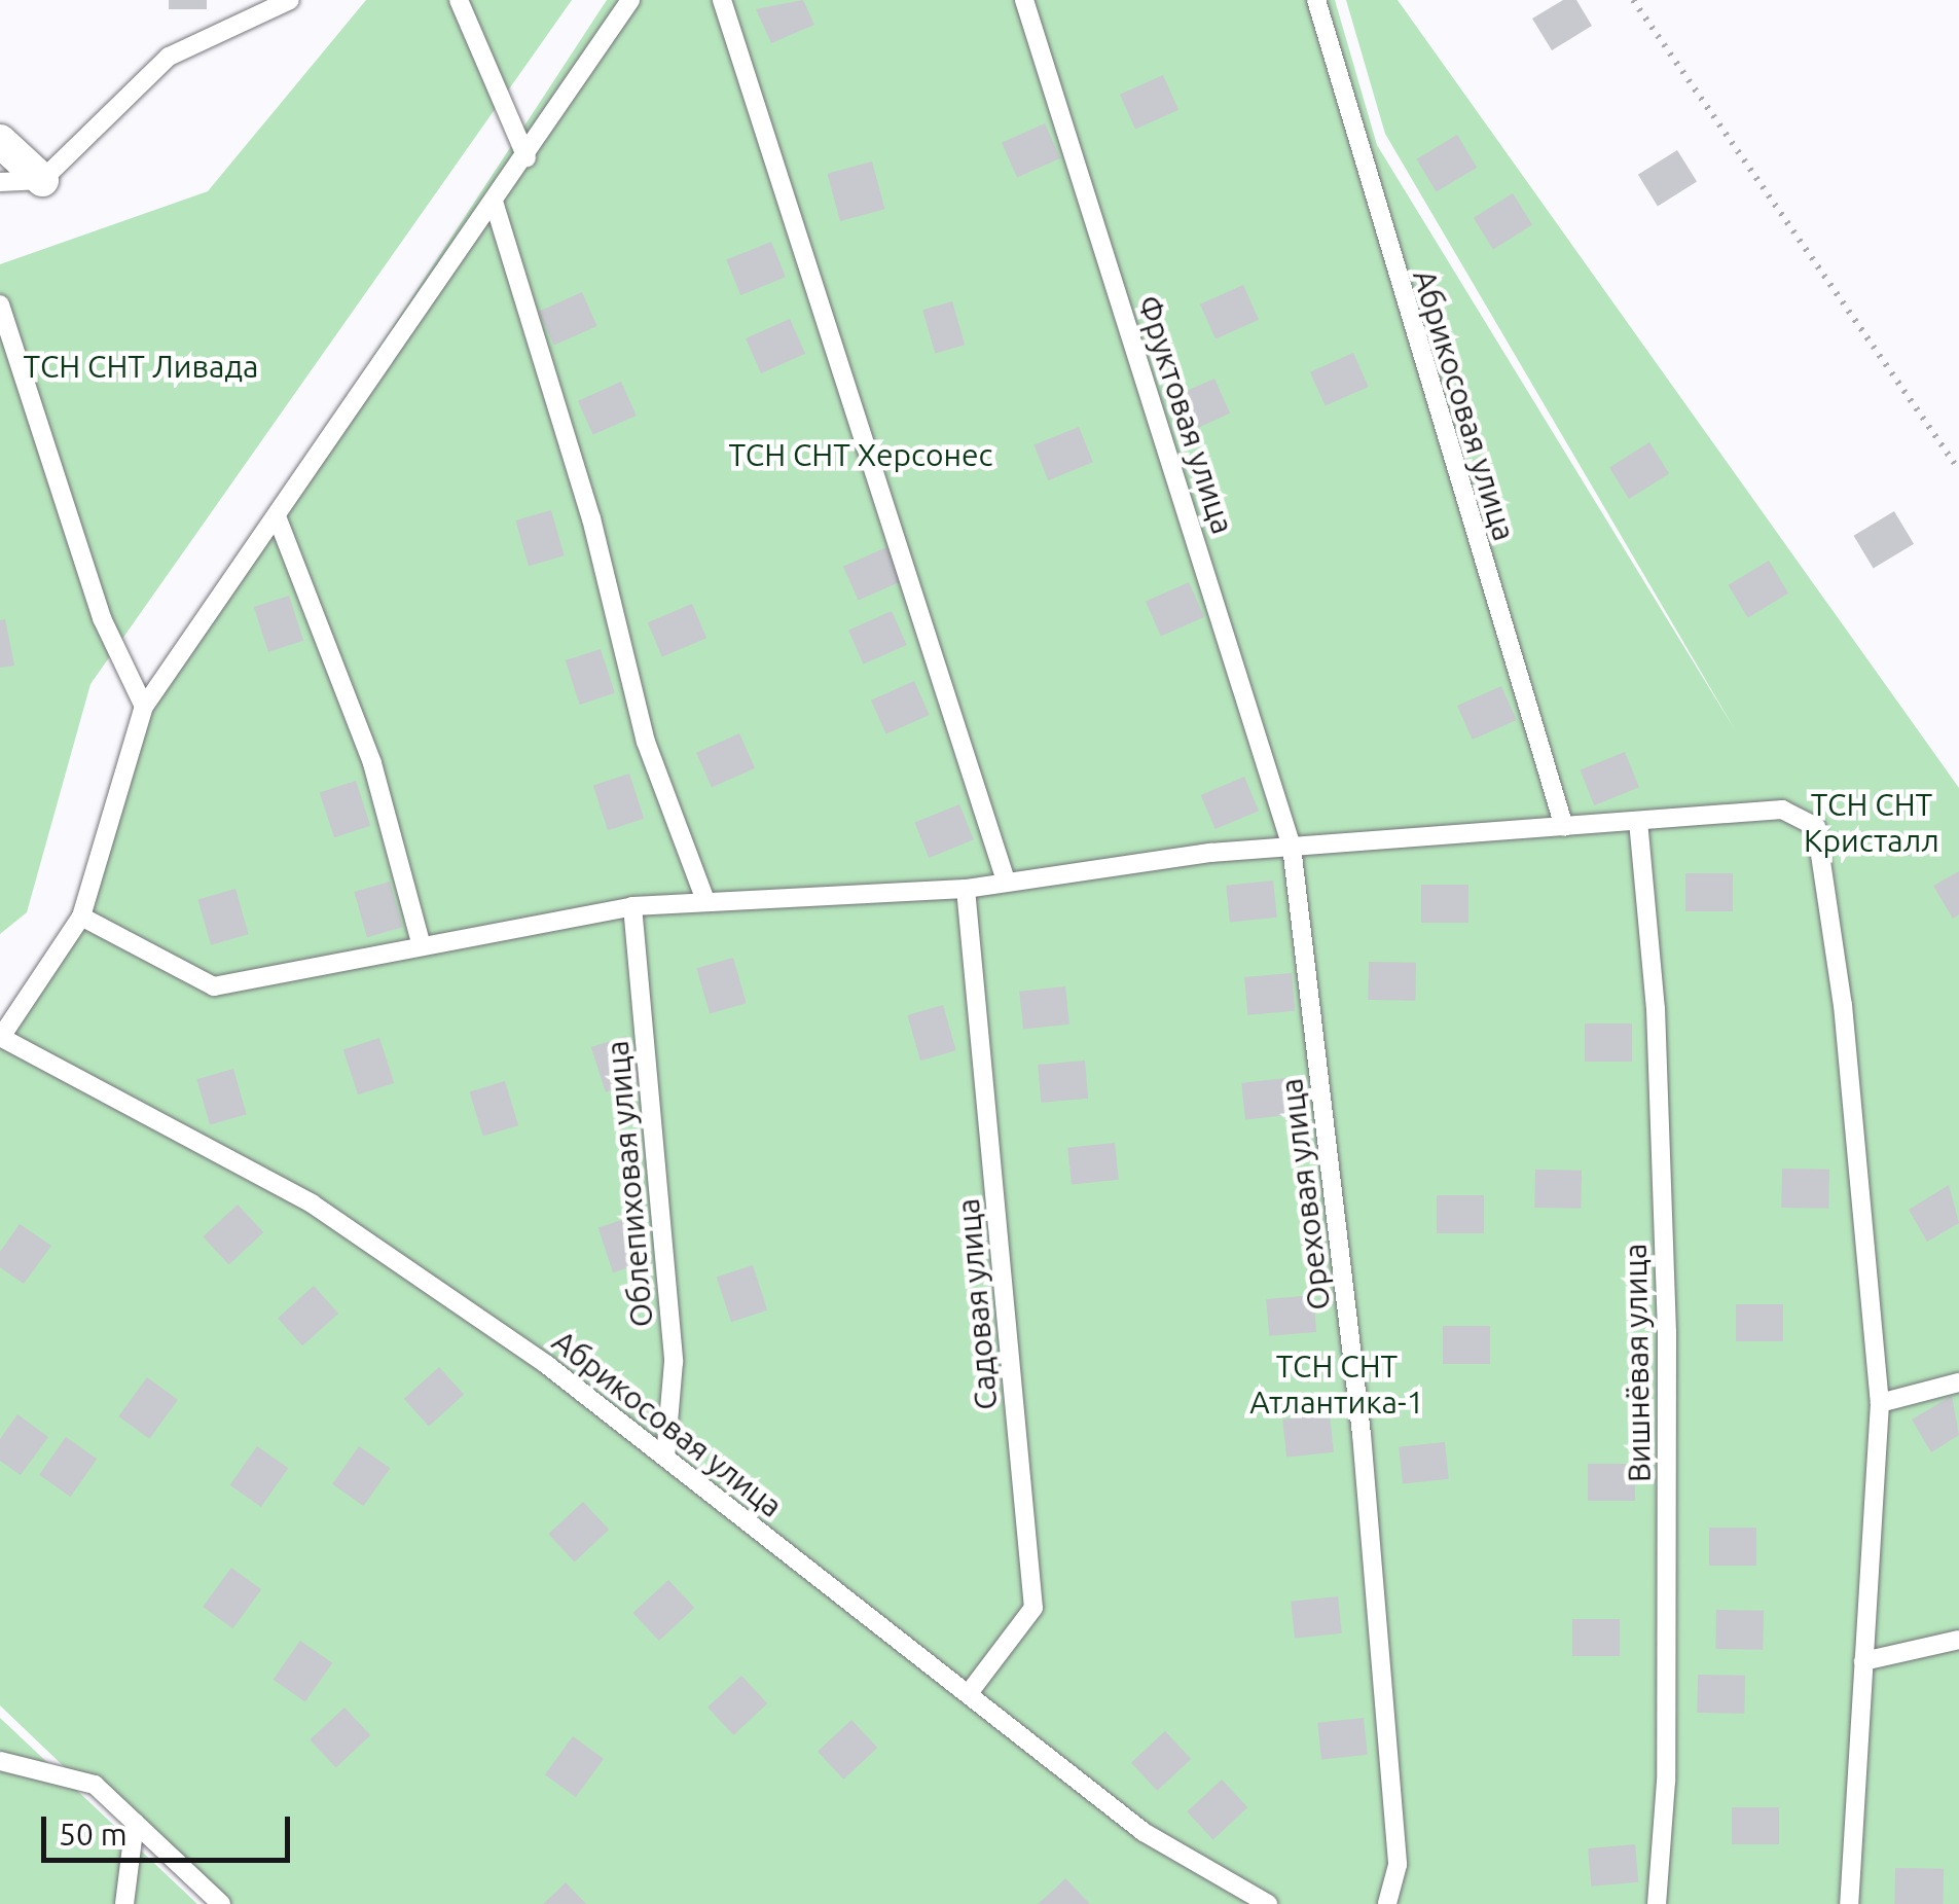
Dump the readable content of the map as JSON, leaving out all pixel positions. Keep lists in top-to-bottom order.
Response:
{
  "streets": {
    "lane": [
      "Абрикосовая улица",
      "Фруктовая улица",
      "Облепиховая улица",
      "Ореховая улица",
      "Садовая улица",
      "Вишнёвая улица"
    ]
  },
  "crossings": [
    ["Абрикосовая улица", "Облепиховая улица"],
    ["Абрикосовая улица", "Садовая улица"],
    ["Фруктовая улица", "Ореховая улица"]
  ],
  "parks": [
    "ТСН СНТ Ливада",
    "ТСН СНТ Херсонес",
    "ТСН СНТ Кристалл",
    "ТСН СНТ Атлантика-1"
  ],
  "scale_bar": "50 m"
}
